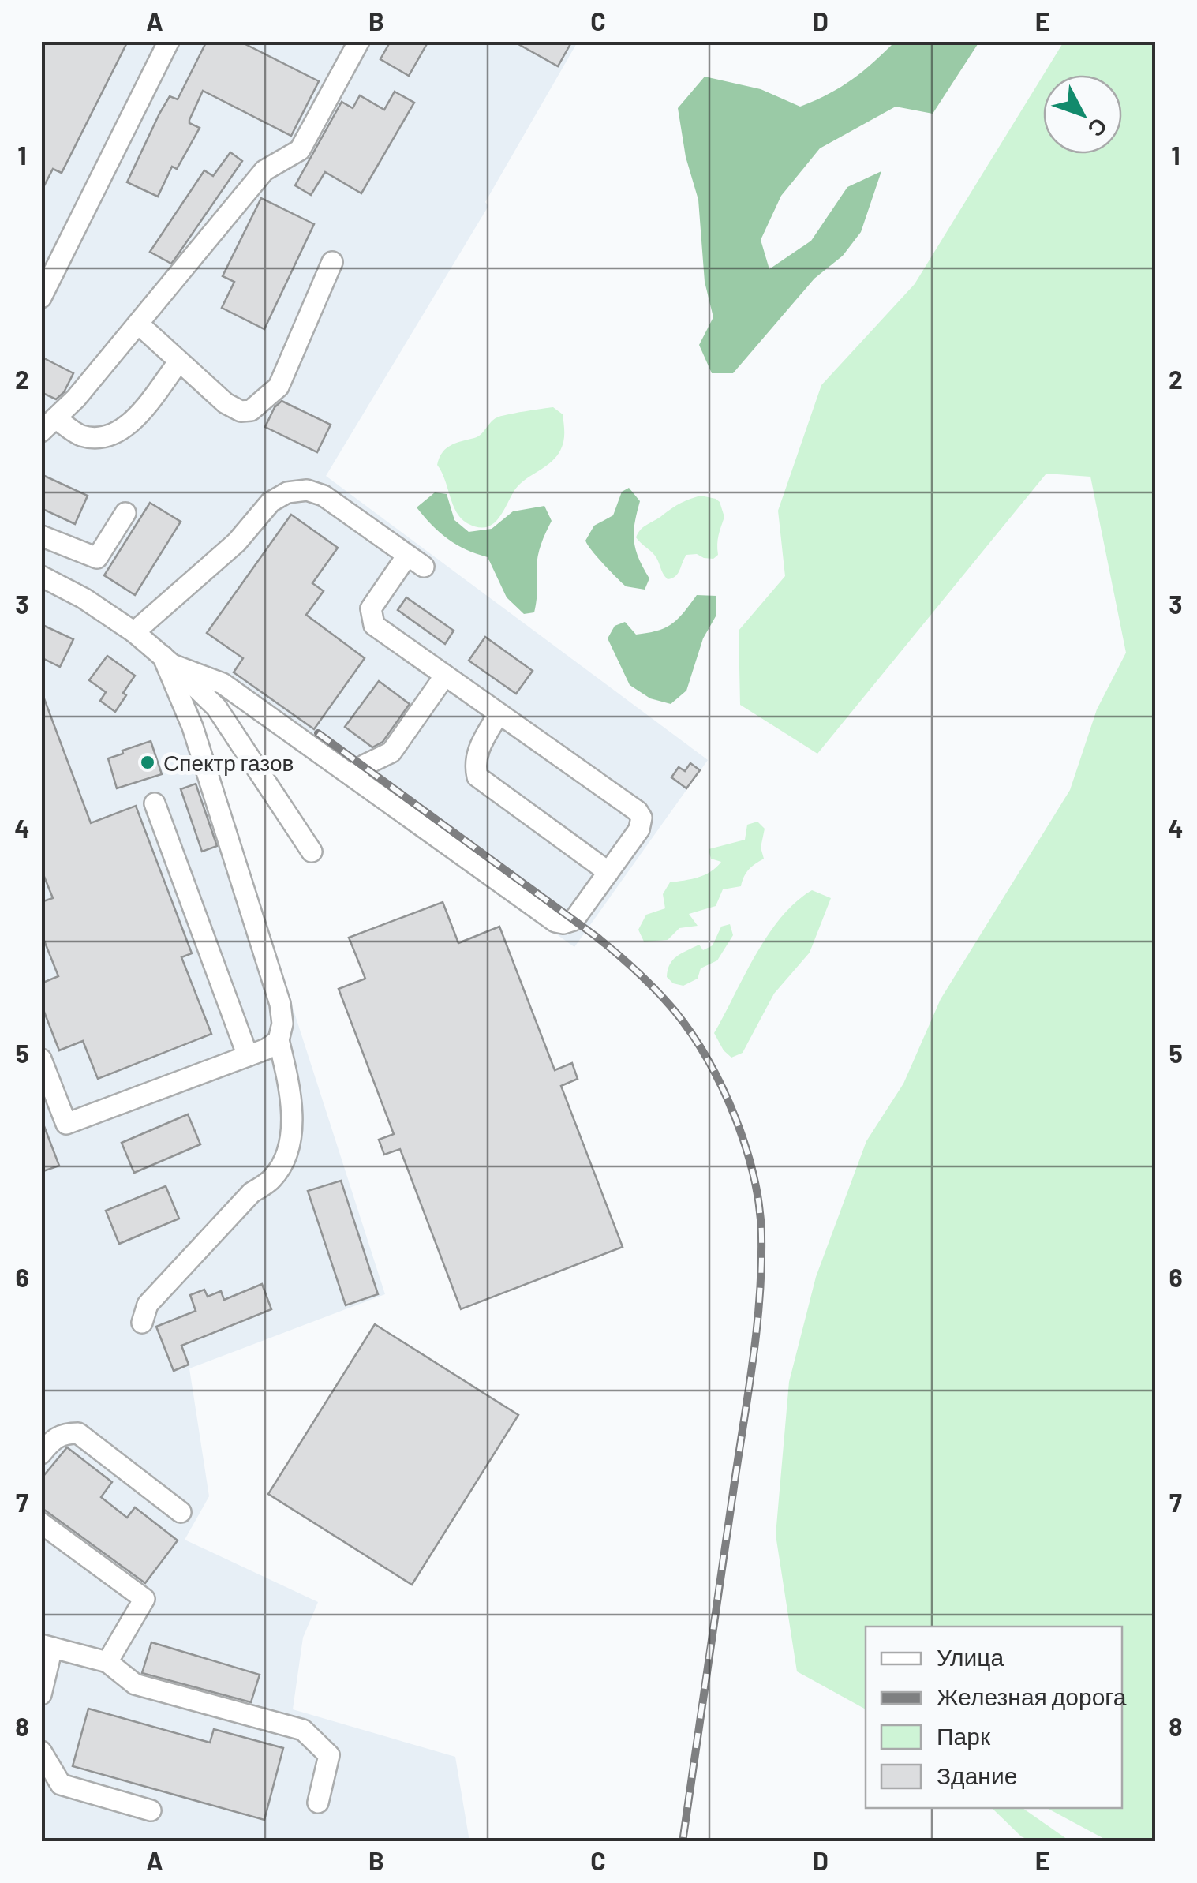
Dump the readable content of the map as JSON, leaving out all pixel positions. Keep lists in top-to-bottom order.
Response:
{
  "places": ["Спектр газов"],
  "legend": [
    "Улица",
    "Железная дорога",
    "Парк",
    "Здание"
  ],
  "north": "bottom right",
  "grid": {
    "columns": [
      "A",
      "B",
      "C",
      "D",
      "E"
    ],
    "rows": [
      "1",
      "2",
      "3",
      "4",
      "5",
      "6",
      "7",
      "8"
    ]
  }
}
